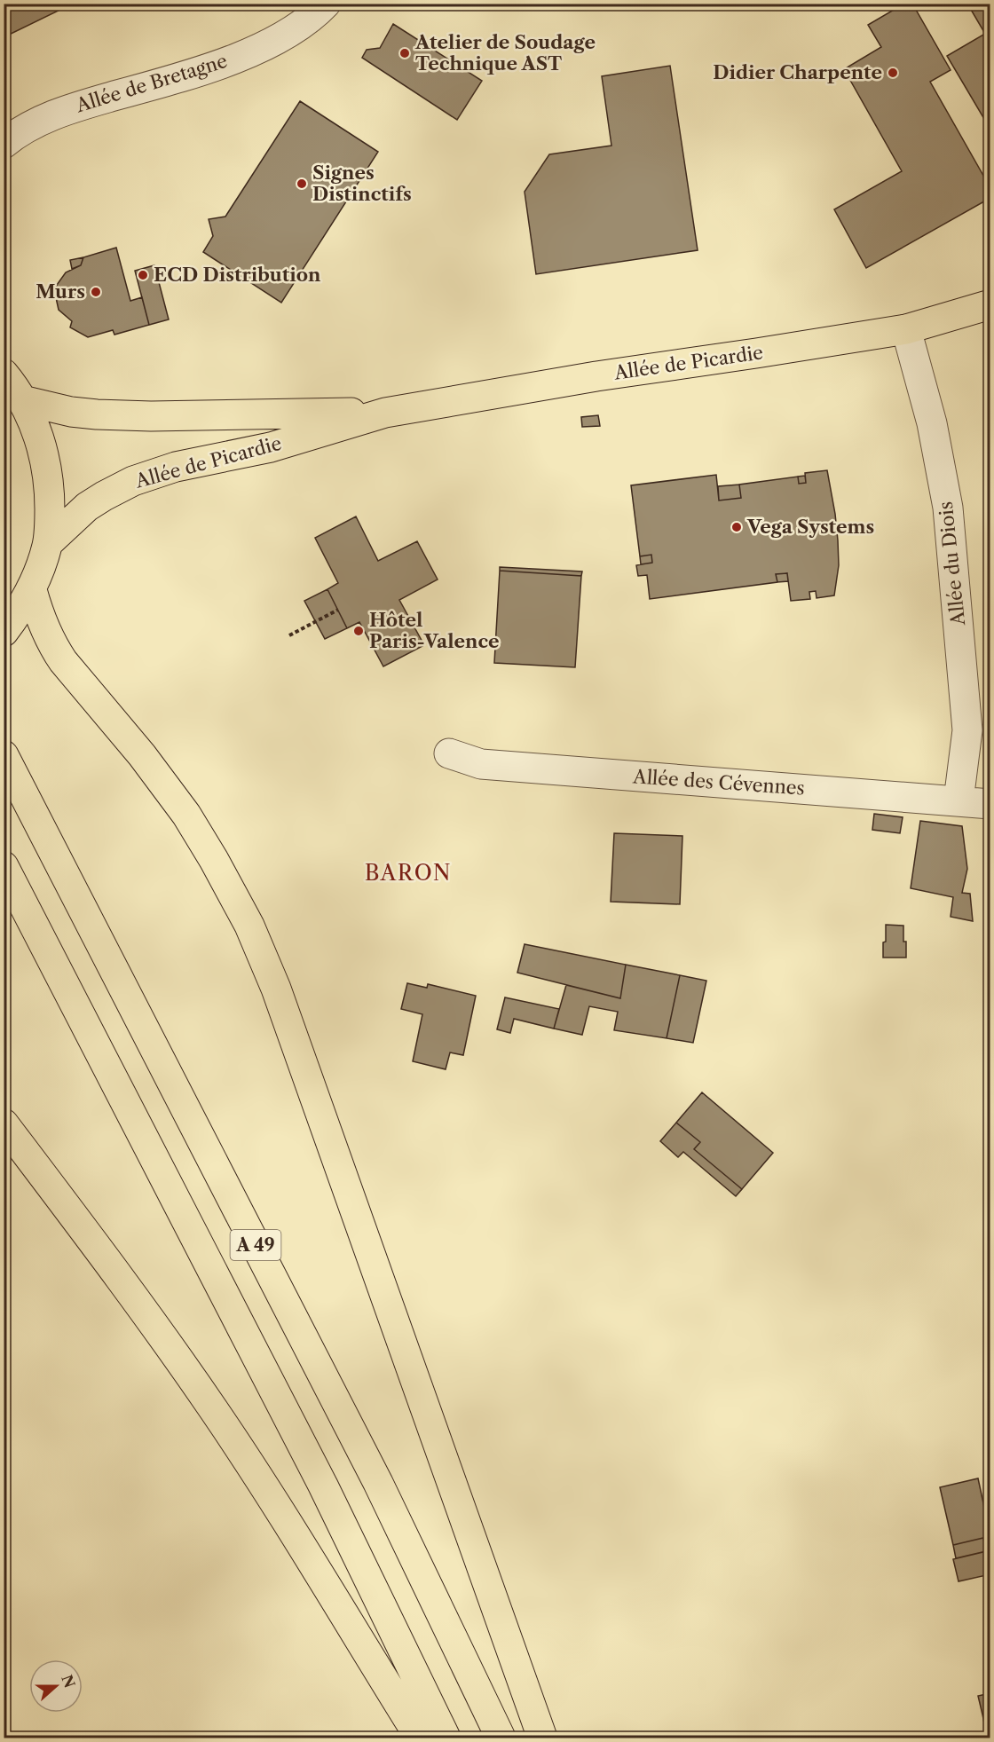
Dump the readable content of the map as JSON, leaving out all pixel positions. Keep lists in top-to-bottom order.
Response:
{
  "streets": {
    "main road": ["Allée de Picardie", "A 49"],
    "street": ["Allée de Bretagne", "Allée du Diois", "Allée des Cévennes"]
  },
  "crossings": [
    ["Allée de Picardie", "Allée du Diois"],
    ["Allée du Diois", "Allée des Cévennes"]
  ],
  "districts": ["BARON"],
  "places": [
    "Atelier de Soudage Technique AST",
    "Didier Charpente",
    "Signes Distinctifs",
    "ECD Distribution",
    "Murs",
    "Vega Systems",
    "Hôtel Paris-Valence"
  ],
  "north": "right"
}
